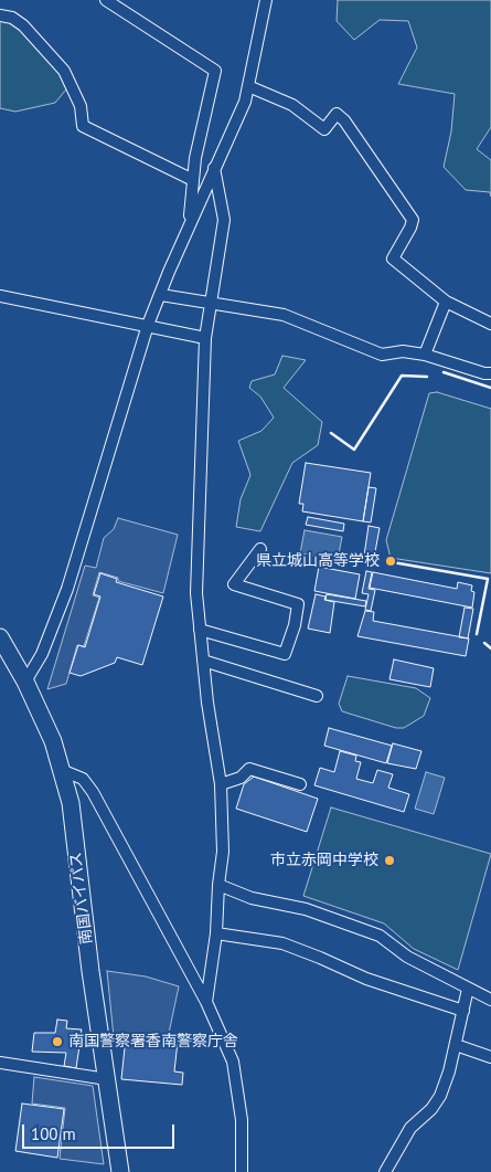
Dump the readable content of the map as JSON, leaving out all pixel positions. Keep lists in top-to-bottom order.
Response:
{
  "streets": {
    "highway": ["南国バイパス"]
  },
  "places": ["県立城山高等学校", "市立赤岡中学校", "南国警察署香南警察庁舎"],
  "scale_bar": "100 m"
}
